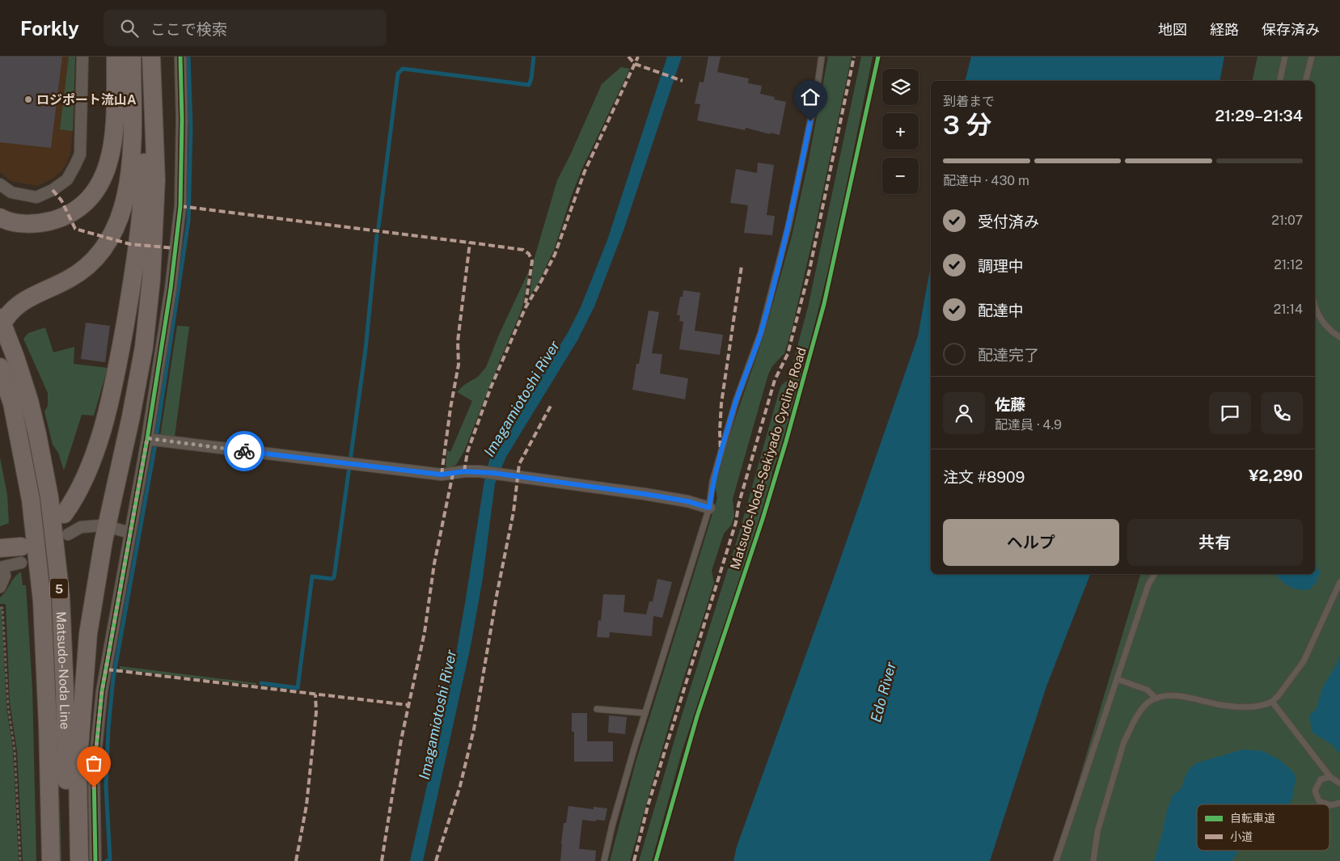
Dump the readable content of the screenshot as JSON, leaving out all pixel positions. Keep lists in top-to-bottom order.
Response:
{
  "streets": {
    "main road": ["5", "Matsudo-Noda Line"],
    "cycle path": ["Matsudo-Noda-Sekiyado Cycling Road"]
  },
  "water": ["Imagamiotoshi River", "Edo River"],
  "places": ["ロジポート流山A"],
  "legend": ["自転車道", "小道"],
  "page": {
    "header": "Forkly",
    "search": "ここで検索",
    "nav": ["地図", "経路", "保存済み"],
    "map_buttons": ["+", "−"],
    "heading": ["3 分", "到着まで", "21:29–21:34"],
    "panel": [
      "佐藤",
      "配達員 · 4.9",
      "注文 #8909",
      "¥2,290"
    ],
    "bar": "配達中 · 430 m",
    "list": [
      ["受付済み", "21:07"],
      ["調理中", "21:12"],
      ["配達中", "21:14"],
      "配達完了"
    ],
    "buttons": ["ヘルプ", "共有"]
  }
}
